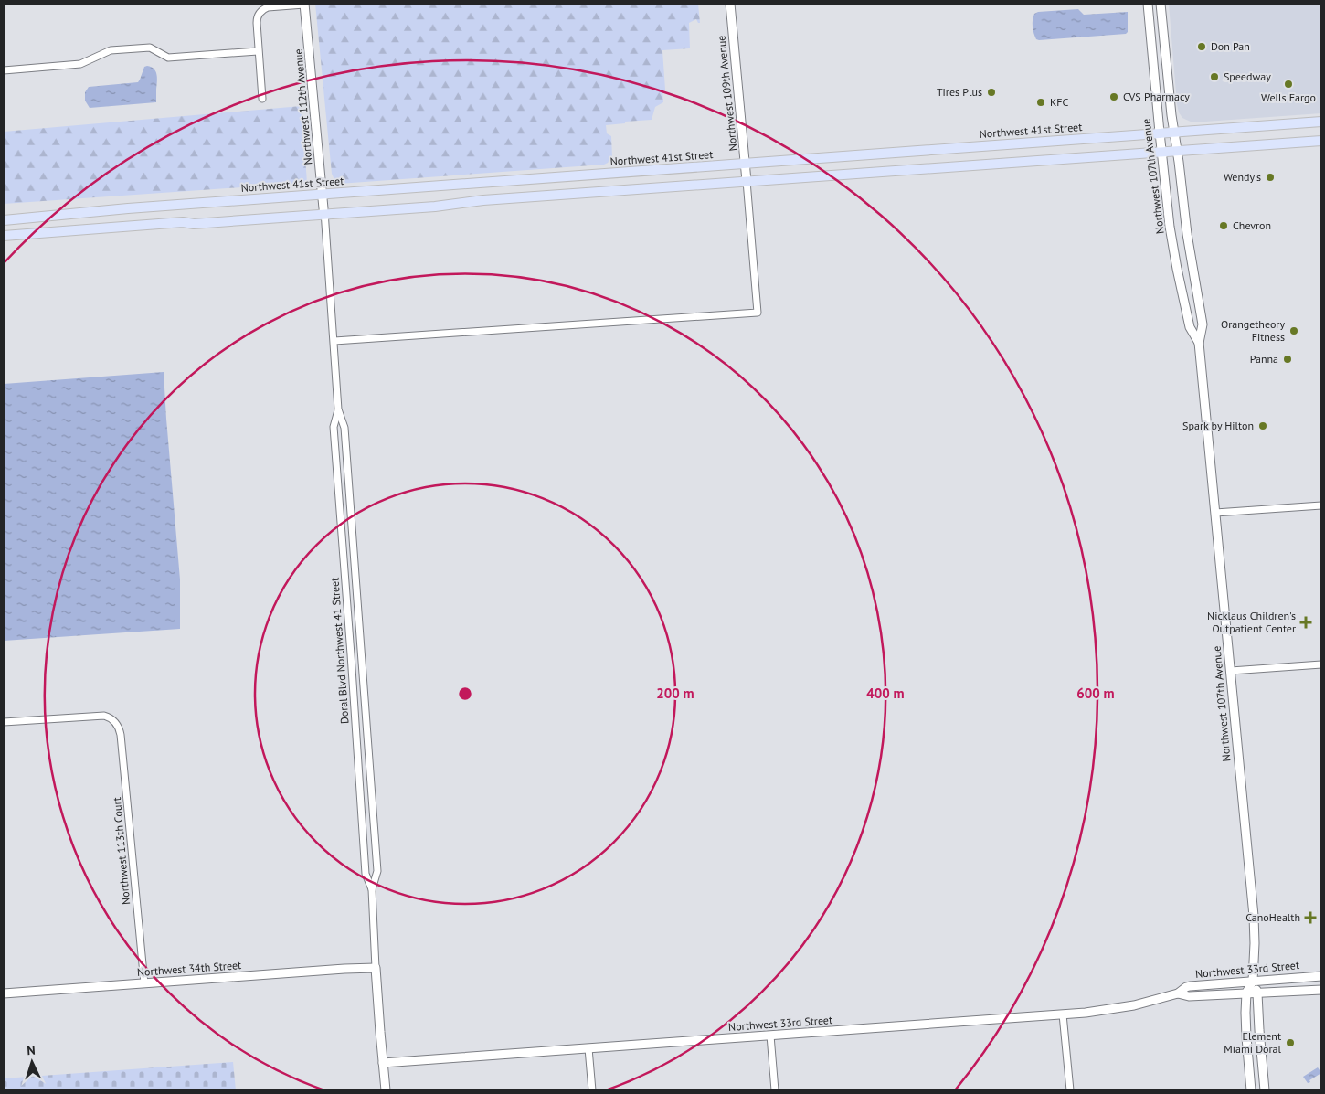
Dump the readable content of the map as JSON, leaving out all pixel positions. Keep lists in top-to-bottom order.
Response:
{
  "streets": {
    "main road": ["Northwest 41st Street"],
    "street": [
      "Northwest 109th Avenue",
      "Northwest 112th Avenue",
      "Northwest 107th Avenue",
      "Doral Blvd Northwest 41 Street",
      "Northwest 113th Court",
      "Northwest 34th Street",
      "Northwest 33rd Street"
    ]
  },
  "crossings": [
    ["Northwest 109th Avenue", "Northwest 41st Street"],
    ["Northwest 112th Avenue", "Northwest 41st Street"],
    ["Northwest 112th Avenue", "Doral Blvd Northwest 41 Street"],
    ["Northwest 41st Street", "Northwest 107th Avenue"],
    ["Northwest 107th Avenue", "Northwest 33rd Street"],
    ["Doral Blvd Northwest 41 Street", "Northwest 34th Street"],
    ["Northwest 113th Court", "Northwest 34th Street"]
  ],
  "places": {
    "other": [
      "Don Pan",
      "Speedway",
      "Wells Fargo",
      "Tires Plus",
      "CVS Pharmacy",
      "KFC",
      "Wendy's",
      "Chevron",
      "Orangetheory Fitness",
      "Panna",
      "Spark by Hilton",
      "Element Miami Doral"
    ],
    "health": ["Nicklaus Children's Outpatient Center", "CanoHealth"]
  },
  "north": "top",
  "rings": ["200 m", "400 m", "600 m"]
}
